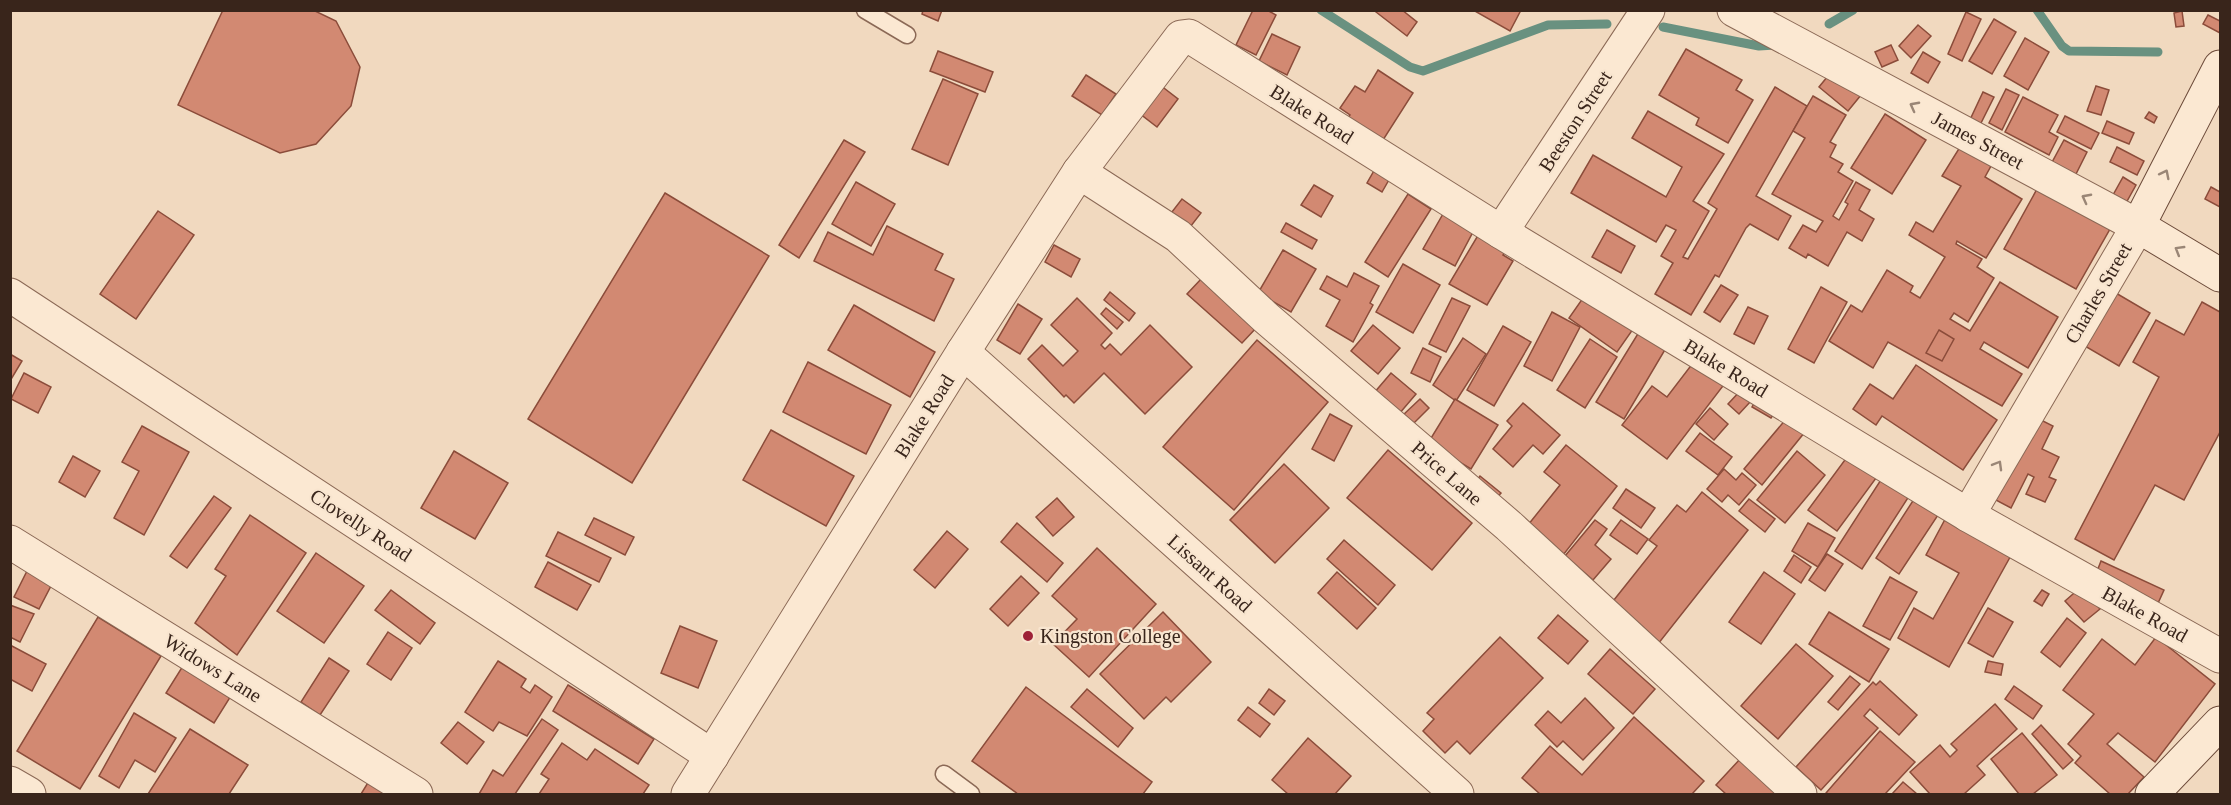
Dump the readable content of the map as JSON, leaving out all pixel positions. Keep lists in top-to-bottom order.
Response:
{
  "streets": {
    "street": [
      "Blake Road",
      "Beeston Street",
      "James Street",
      "Charles Street",
      "Price Lane",
      "Clovelly Road",
      "Lissant Road",
      "Widows Lane"
    ]
  },
  "crossings": [
    ["Blake Road", "Beeston Street"],
    ["Blake Road", "Charles Street"],
    ["Blake Road", "Price Lane"],
    ["Blake Road", "Clovelly Road"],
    ["Blake Road", "Lissant Road"],
    ["James Street", "Charles Street"]
  ],
  "one_way": ["James Street", "Charles Street"],
  "places": ["Kingston College"]
}
